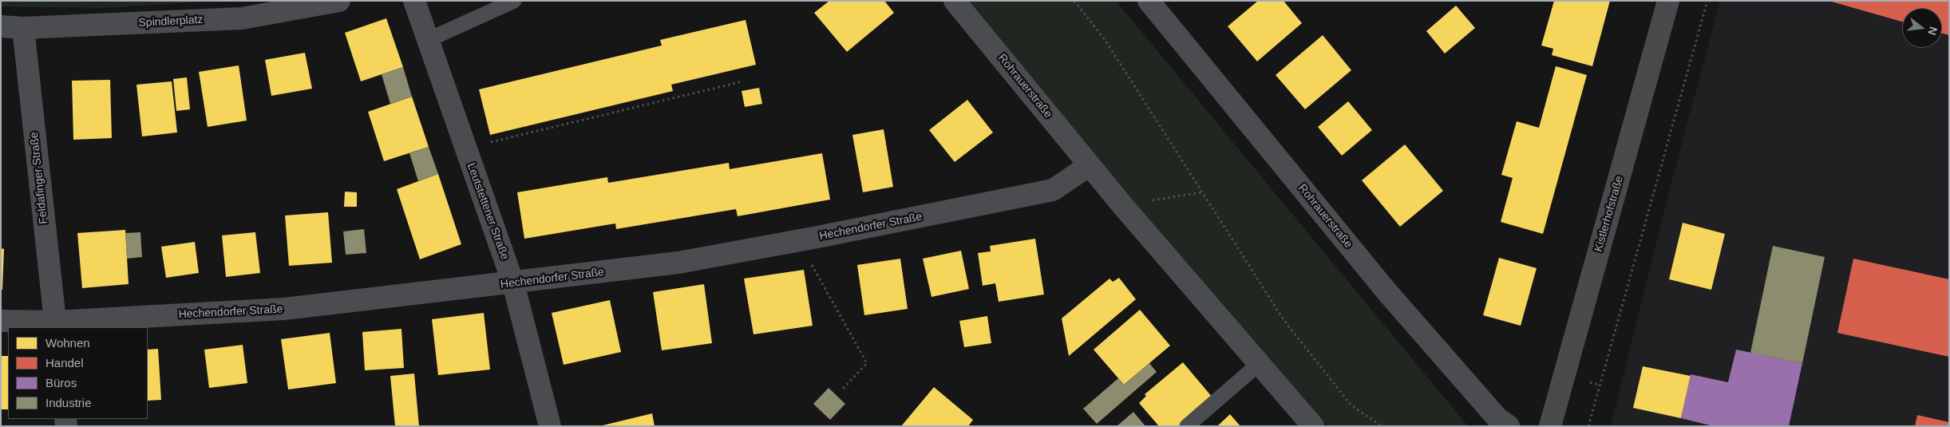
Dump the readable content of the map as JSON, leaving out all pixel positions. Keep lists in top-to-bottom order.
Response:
{
  "streets": {
    "street": [
      "Spindlerplatz",
      "Rohrauerstraße",
      "Feldafinger Straße",
      "Leutstettener Straße",
      "Kistlerhofstraße",
      "Hechendorfer Straße"
    ]
  },
  "crossings": [
    ["Spindlerplatz", "Feldafinger Straße"],
    ["Rohrauerstraße", "Hechendorfer Straße"],
    ["Feldafinger Straße", "Hechendorfer Straße"],
    ["Leutstettener Straße", "Hechendorfer Straße"]
  ],
  "legend": [
    "Wohnen",
    "Handel",
    "Büros",
    "Industrie"
  ],
  "north": "right"
}
